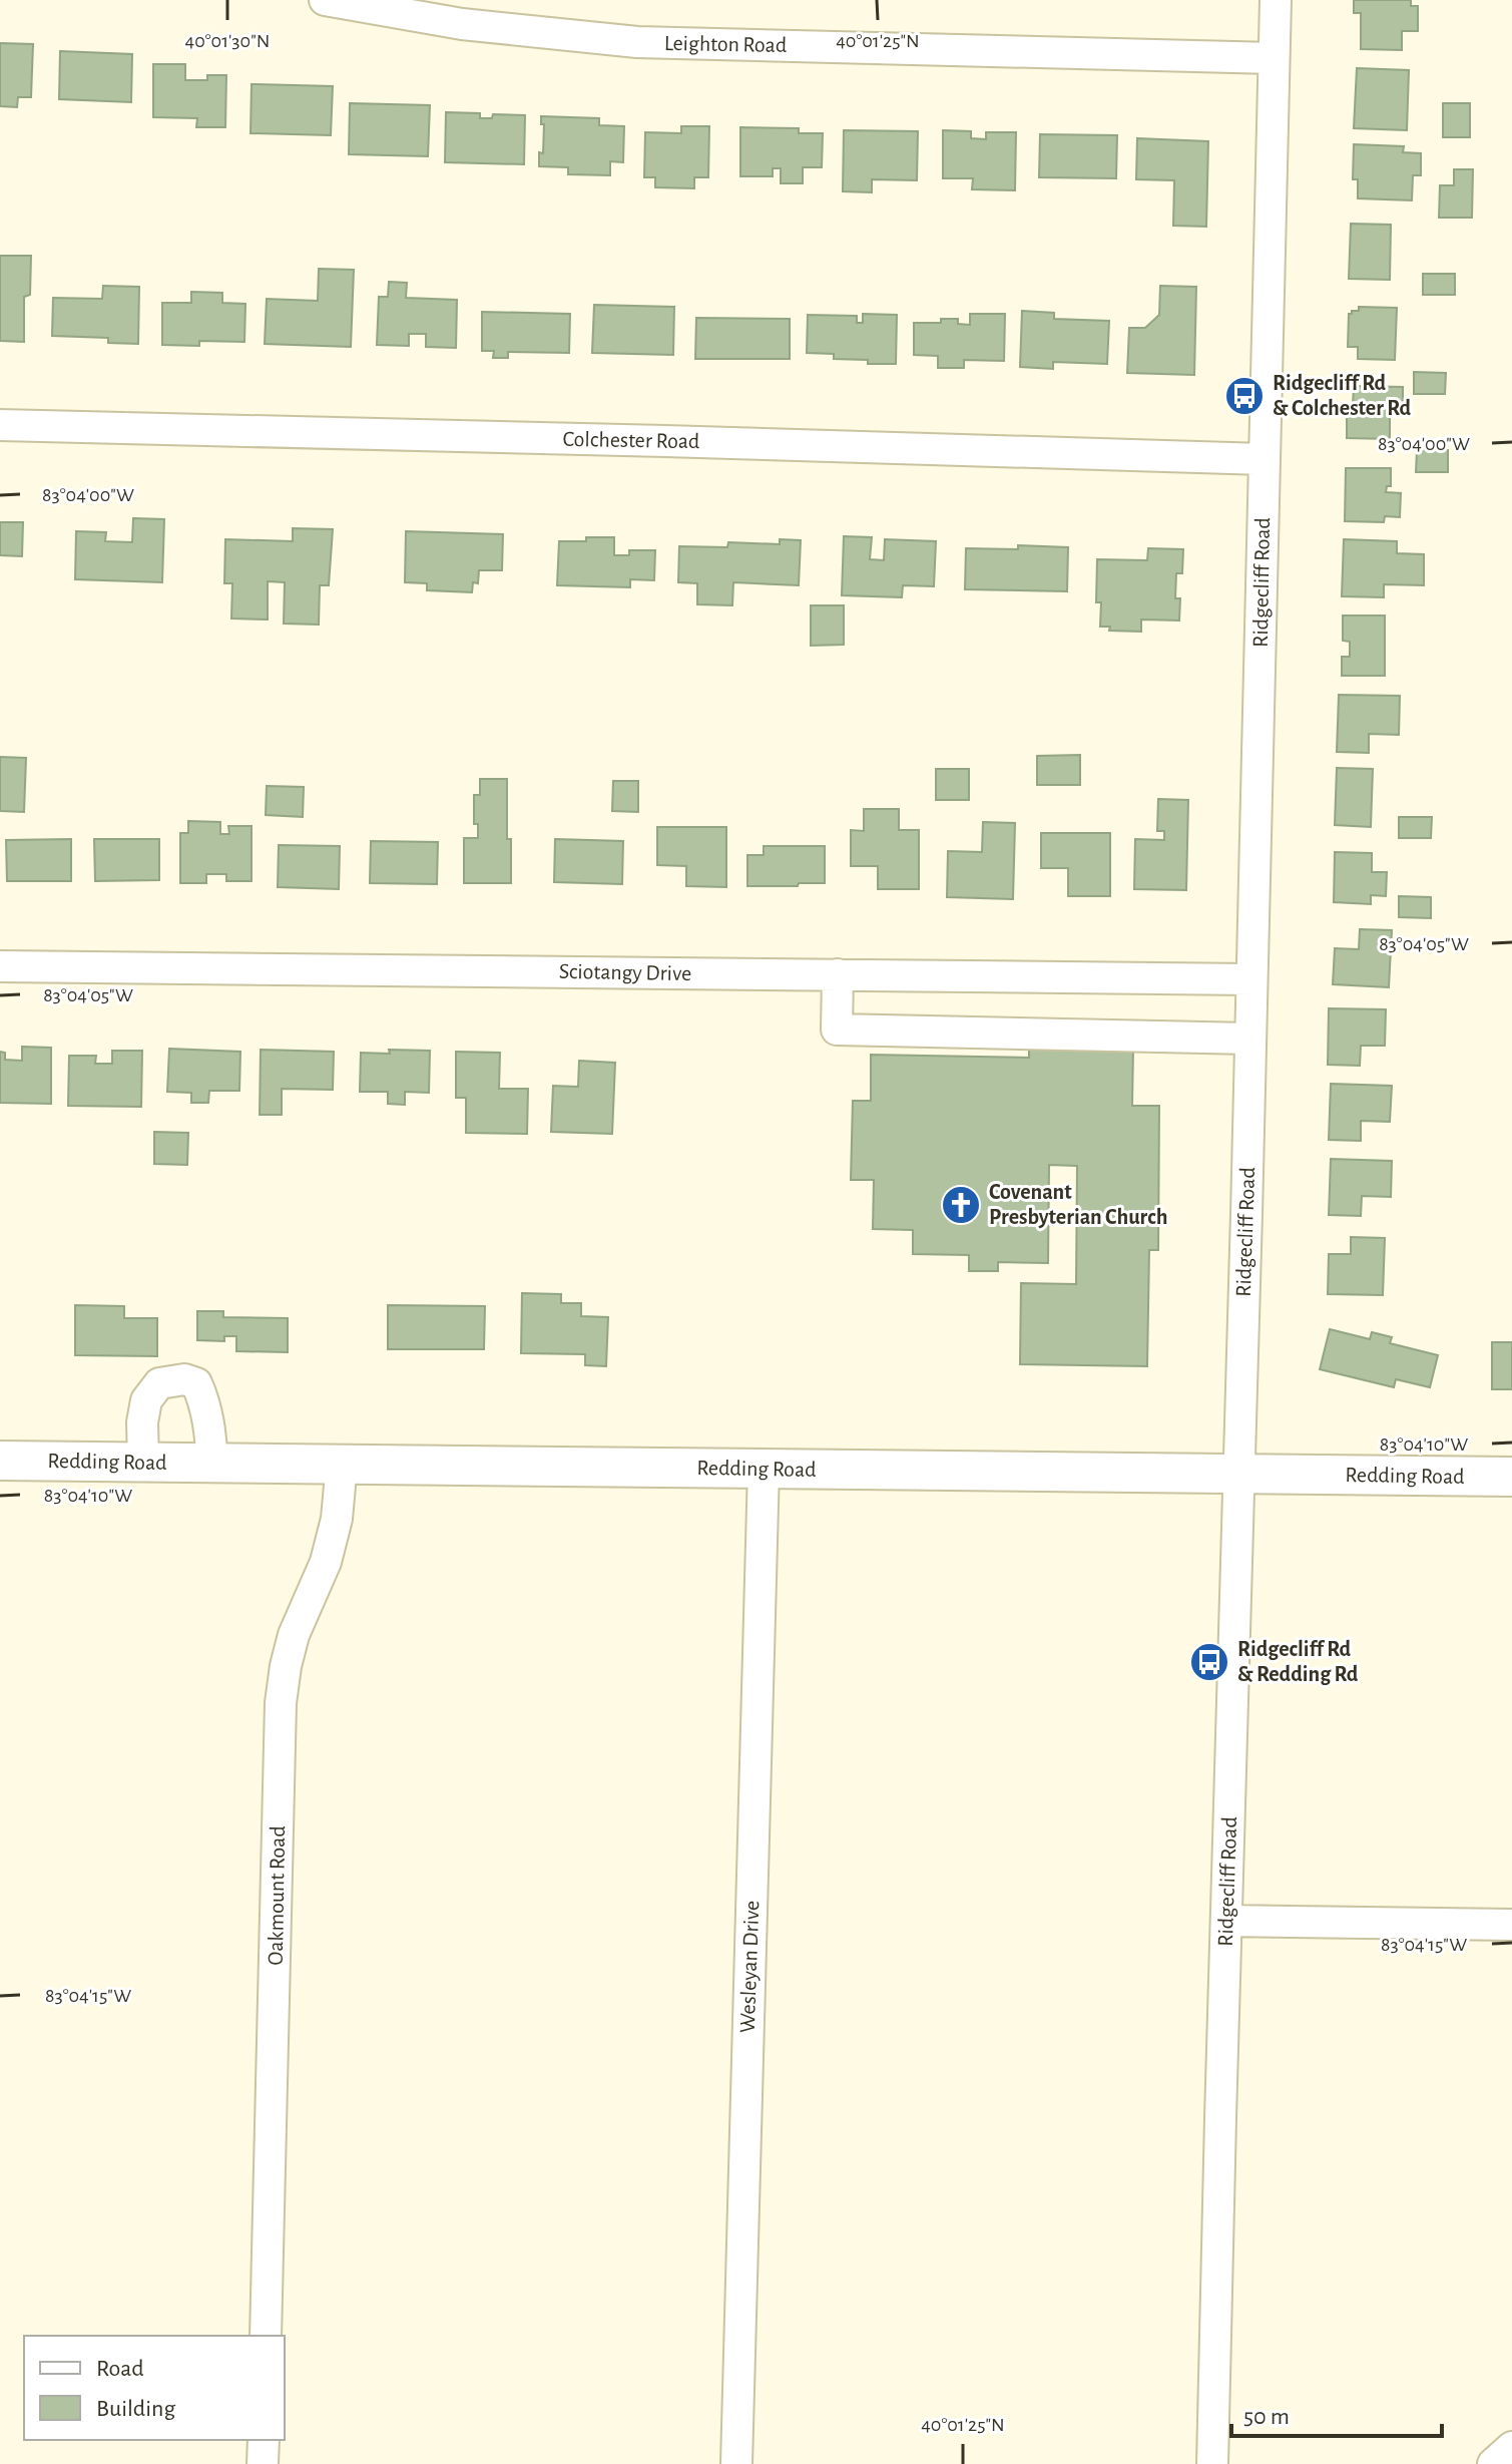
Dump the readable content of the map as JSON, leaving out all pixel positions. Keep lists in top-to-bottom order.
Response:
{
  "streets": {
    "main road": ["Redding Road"],
    "street": [
      "Leighton Road",
      "Colchester Road",
      "Ridgecliff Road",
      "Sciotangy Drive",
      "Oakmount Road",
      "Wesleyan Drive"
    ]
  },
  "crossings": [
    ["Leighton Road", "Ridgecliff Road"],
    ["Colchester Road", "Ridgecliff Road"],
    ["Ridgecliff Road", "Sciotangy Drive"],
    ["Ridgecliff Road", "Redding Road"],
    ["Redding Road", "Oakmount Road"],
    ["Redding Road", "Wesleyan Drive"]
  ],
  "places": {
    "bus stop": ["Ridgecliff Rd & Colchester Rd", "Ridgecliff Rd & Redding Rd"],
    "church": ["Covenant Presbyterian Church"]
  },
  "legend": ["Road", "Building"],
  "scale_bar": "50 m",
  "coordinates": [
    "40°01'30\"N",
    "40°01'25\"N",
    "83°04'00\"W",
    "83°04'05\"W",
    "83°04'10\"W",
    "83°04'15\"W"
  ]
}
